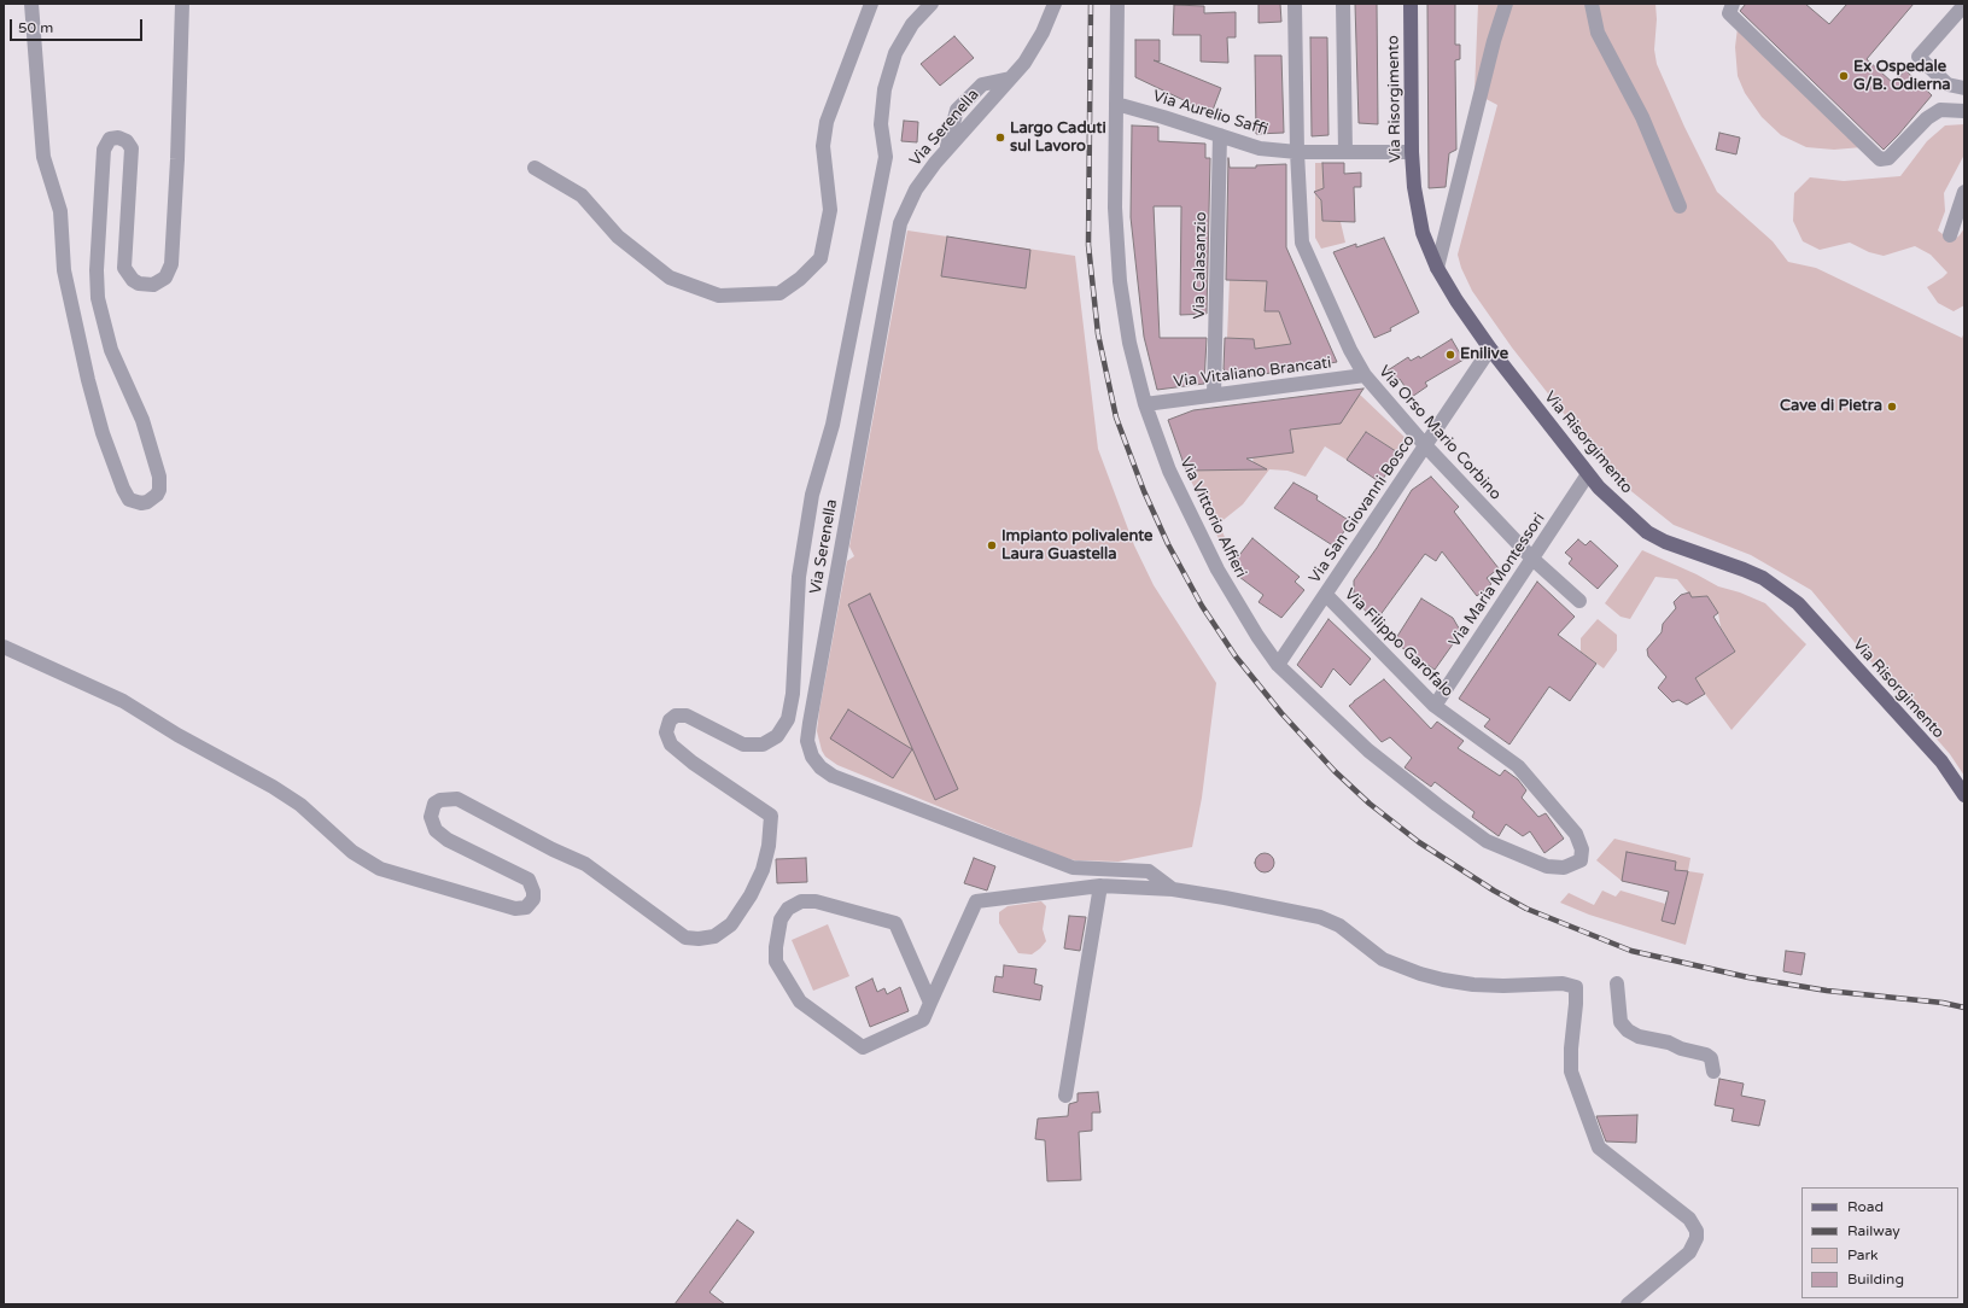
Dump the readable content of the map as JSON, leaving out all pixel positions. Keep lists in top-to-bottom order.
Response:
{
  "streets": {
    "main road": ["Via Risorgimento"],
    "street": [
      "Via Aurelio Saffi",
      "Via Serenella",
      "Via Calasanzio",
      "Via Vitaliano Brancati",
      "Via Orso Mario Corbino",
      "Via San Giovanni Bosco",
      "Via Vittorio Alfieri",
      "Via Maria Montessori",
      "Via Filippo Garofalo"
    ]
  },
  "crossings": [
    ["Via Risorgimento", "Via Aurelio Saffi"],
    ["Via Risorgimento", "Via San Giovanni Bosco"],
    ["Via Risorgimento", "Via Maria Montessori"],
    ["Via Aurelio Saffi", "Via Calasanzio"],
    ["Via Aurelio Saffi", "Via Orso Mario Corbino"],
    ["Via Aurelio Saffi", "Via Vittorio Alfieri"],
    ["Via Calasanzio", "Via Vitaliano Brancati"],
    ["Via Vitaliano Brancati", "Via Orso Mario Corbino"],
    ["Via Vitaliano Brancati", "Via Vittorio Alfieri"],
    ["Via Orso Mario Corbino", "Via San Giovanni Bosco"],
    ["Via Orso Mario Corbino", "Via Maria Montessori"],
    ["Via San Giovanni Bosco", "Via Vittorio Alfieri"],
    ["Via San Giovanni Bosco", "Via Filippo Garofalo"],
    ["Via Vittorio Alfieri", "Via Filippo Garofalo"],
    ["Via Maria Montessori", "Via Filippo Garofalo"]
  ],
  "places": [
    "Ex Ospedale G/B. Odierna",
    "Largo Caduti sul Lavoro",
    "Enilive",
    "Cave di Pietra",
    "Impianto polivalente Laura Guastella"
  ],
  "legend": [
    "Road",
    "Railway",
    "Park",
    "Building"
  ],
  "scale_bar": "50 m"
}
